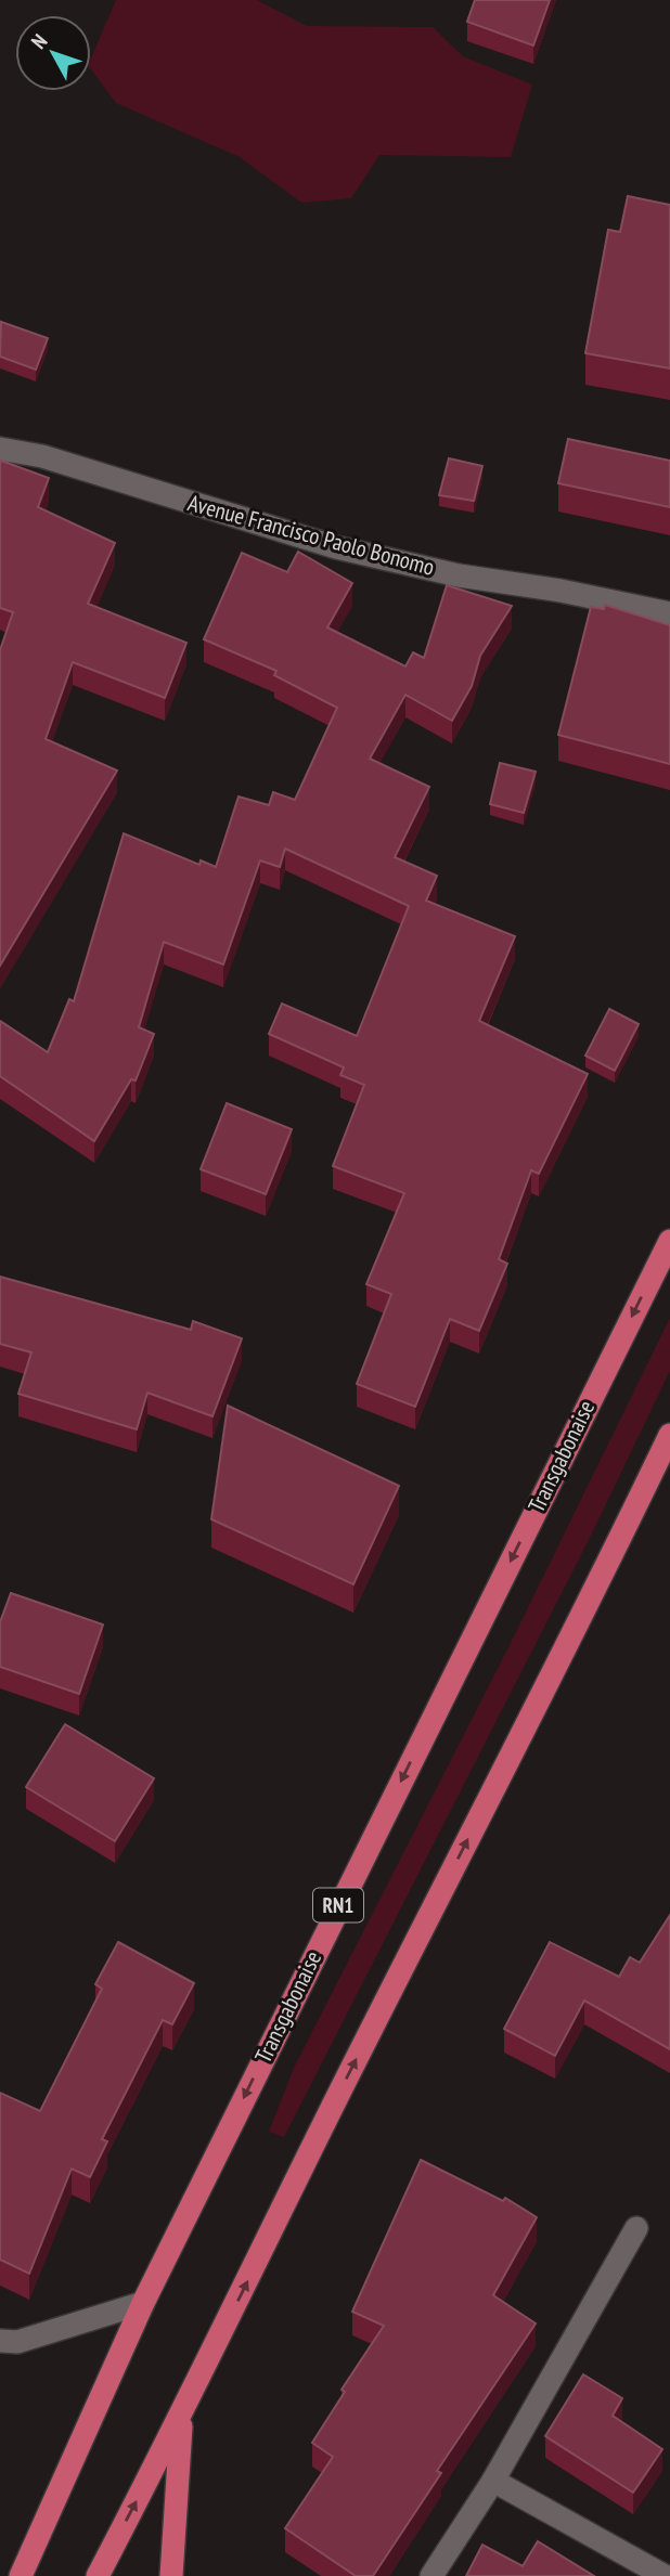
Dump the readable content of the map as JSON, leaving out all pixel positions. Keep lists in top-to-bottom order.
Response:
{
  "streets": {
    "highway": ["Transgabonaise", "RN1"],
    "street": ["Avenue Francisco Paolo Bonomo"]
  },
  "north": "top left"
}
